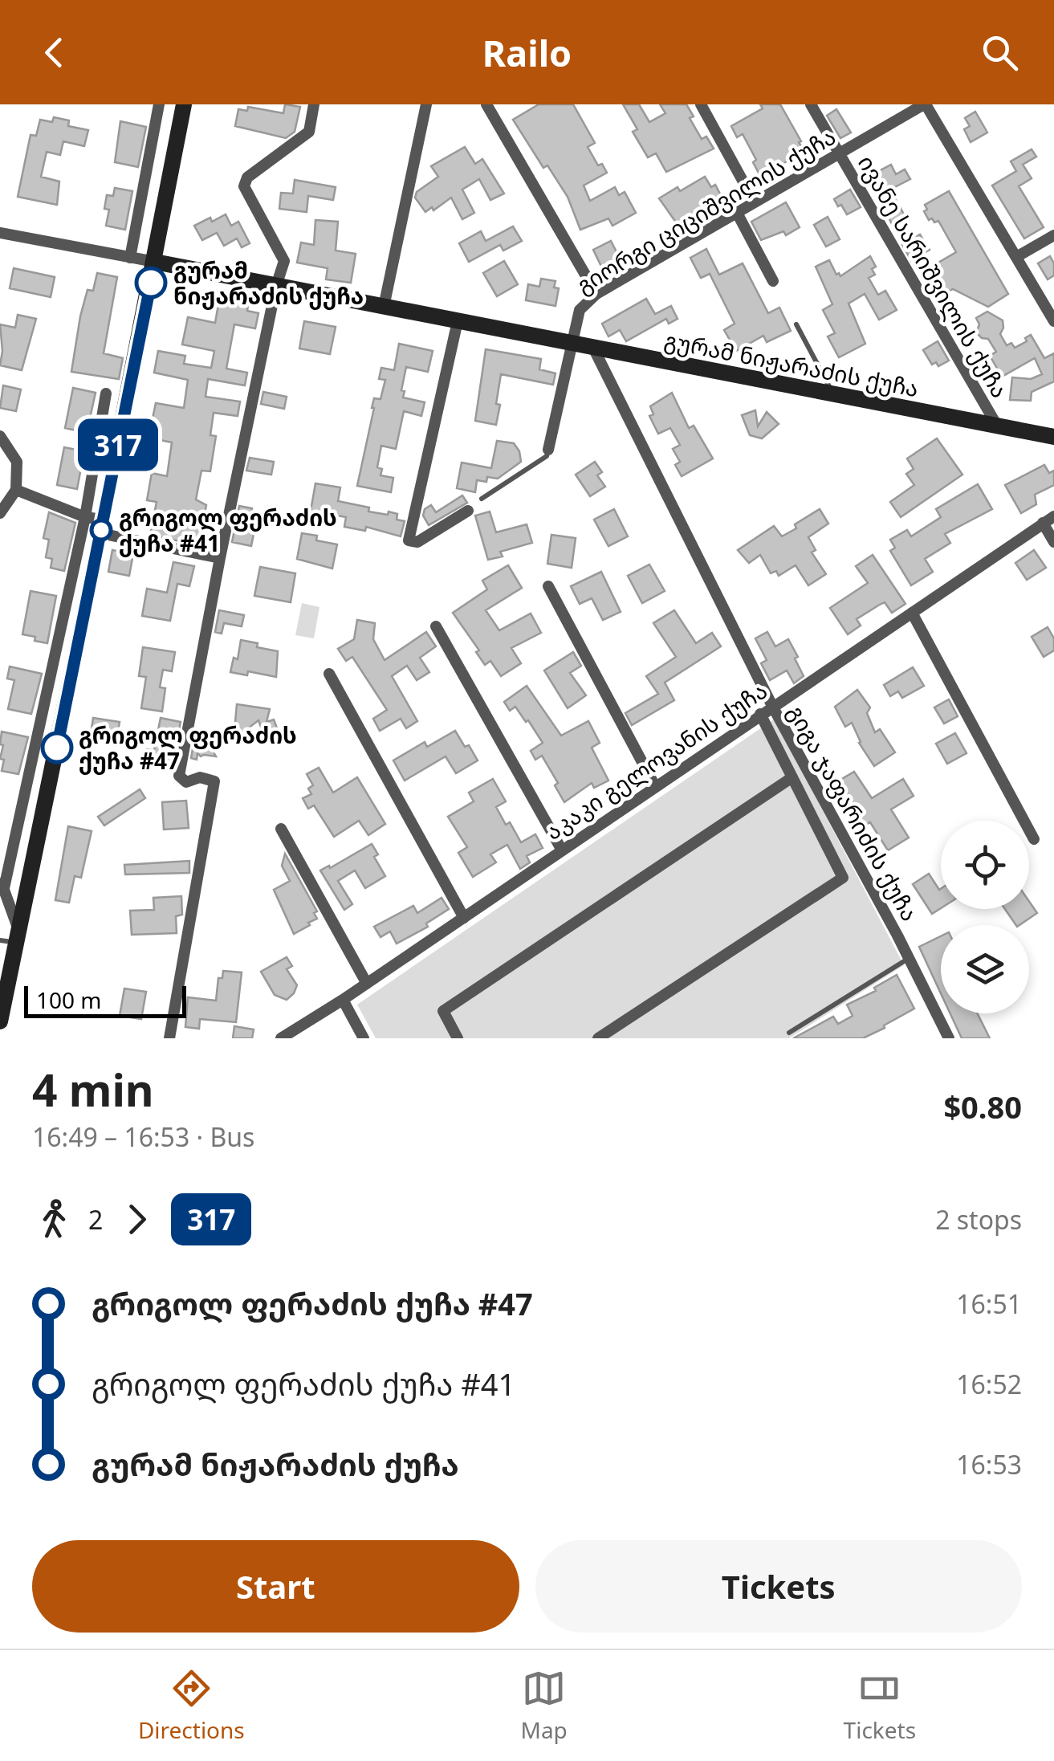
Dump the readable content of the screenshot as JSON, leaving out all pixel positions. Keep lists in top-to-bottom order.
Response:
{
  "streets": {
    "street": [
      "გიორგი ციციშვილის ქუჩა",
      "ივანე სარიშვილის ქუჩა",
      "გურამ ნიჟარაძის ქუჩა",
      "აკაკი გელოვანის ქუჩა",
      "გიგა ჯაფარიძის ქუჩა"
    ]
  },
  "crossings": [
    ["გიორგი ციციშვილის ქუჩა", "ივანე სარიშვილის ქუჩა"],
    ["გიორგი ციციშვილის ქუჩა", "გურამ ნიჟარაძის ქუჩა"],
    ["ივანე სარიშვილის ქუჩა", "გურამ ნიჟარაძის ქუჩა"],
    ["გურამ ნიჟარაძის ქუჩა", "გიგა ჯაფარიძის ქუჩა"],
    ["აკაკი გელოვანის ქუჩა", "გიგა ჯაფარიძის ქუჩა"]
  ],
  "places": ["გურამ ნიჟარაძის ქუჩა", "გრიგოლ ფერაძის ქუჩა #41", "გრიგოლ ფერაძის ქუჩა #47"],
  "lines": ["bus line 317"],
  "scale_bar": "100 m",
  "page": {
    "header": "Railo",
    "on_map": "317",
    "scale": "100 m",
    "heading": ["4 min", "16:49 – 16:53 · Bus", "$0.80"],
    "legs": ["2", "317", "2 stops"],
    "list": [
      {
        "name": "გრიგოლ ფერაძის ქუჩა #47",
        "value": "16:51"
      },
      {
        "name": "გრიგოლ ფერაძის ქუჩა #41",
        "value": "16:52"
      },
      {
        "name": "გურამ ნიჟარაძის ქუჩა",
        "value": "16:53"
      }
    ],
    "buttons": ["Start", "Tickets"],
    "tabs": ["Directions", "Map", "Tickets"]
  }
}
